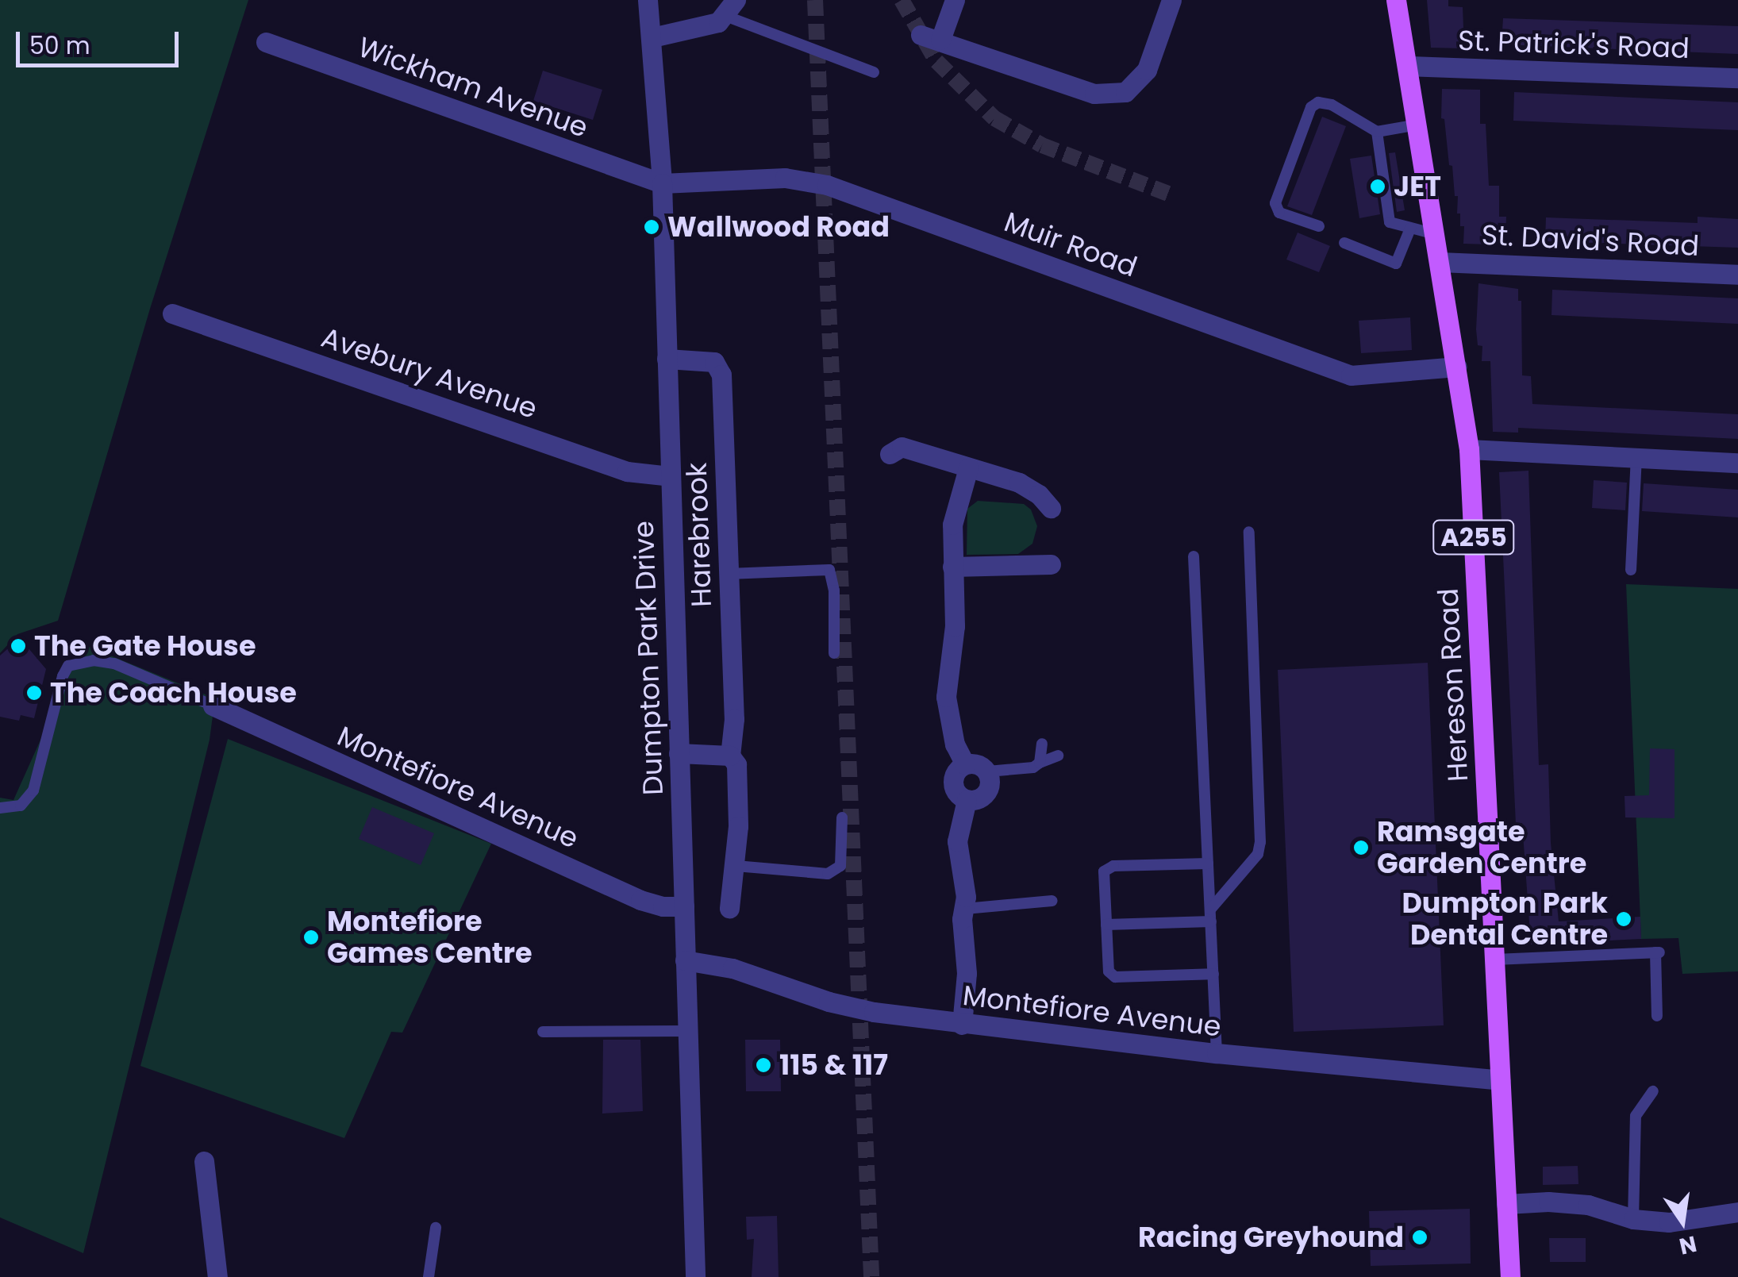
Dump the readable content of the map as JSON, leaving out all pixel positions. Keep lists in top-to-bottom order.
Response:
{
  "streets": {
    "main road": ["A255", "Hereson Road"],
    "street": [
      "St. Patrick's Road",
      "Wickham Avenue",
      "St. David's Road",
      "Muir Road",
      "Avebury Avenue",
      "Harebrook",
      "Dumpton Park Drive",
      "Montefiore Avenue"
    ]
  },
  "crossings": [
    ["St. Patrick's Road", "Hereson Road"],
    ["Wickham Avenue", "Muir Road"],
    ["Wickham Avenue", "Dumpton Park Drive"],
    ["St. David's Road", "Hereson Road"],
    ["Muir Road", "Dumpton Park Drive"],
    ["Muir Road", "Hereson Road"],
    ["Avebury Avenue", "Dumpton Park Drive"],
    ["Harebrook", "Dumpton Park Drive"],
    ["Dumpton Park Drive", "Montefiore Avenue"],
    ["Hereson Road", "Montefiore Avenue"]
  ],
  "places": [
    "JET",
    "Wallwood Road",
    "The Gate House",
    "The Coach House",
    "Ramsgate Garden Centre",
    "Dumpton Park Dental Centre",
    "Montefiore Games Centre",
    "115 & 117",
    "Racing Greyhound"
  ],
  "scale_bar": "50 m",
  "north": "bottom"
}
